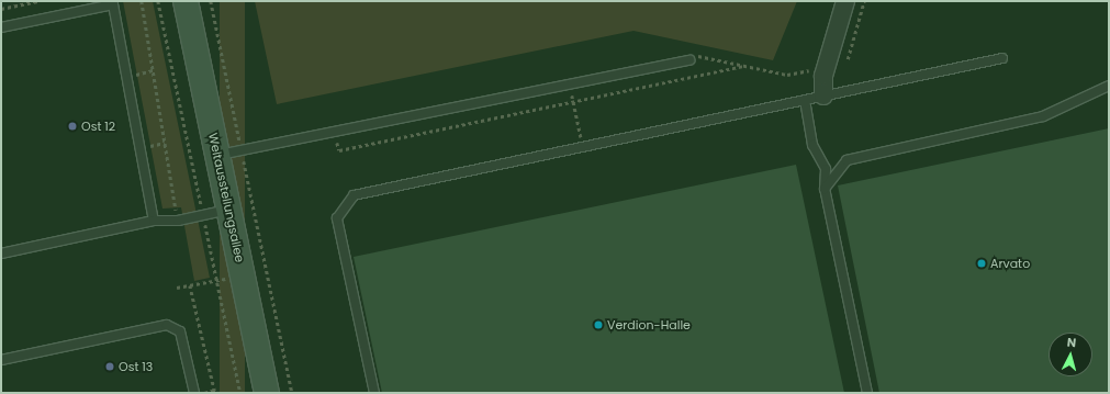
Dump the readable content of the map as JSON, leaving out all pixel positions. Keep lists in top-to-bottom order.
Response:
{
  "streets": {
    "main road": ["Weltausstellungsallee"]
  },
  "places": [
    "Ost 12",
    "Arvato",
    "Verdion-Halle",
    "Ost 13"
  ],
  "north": "top"
}
